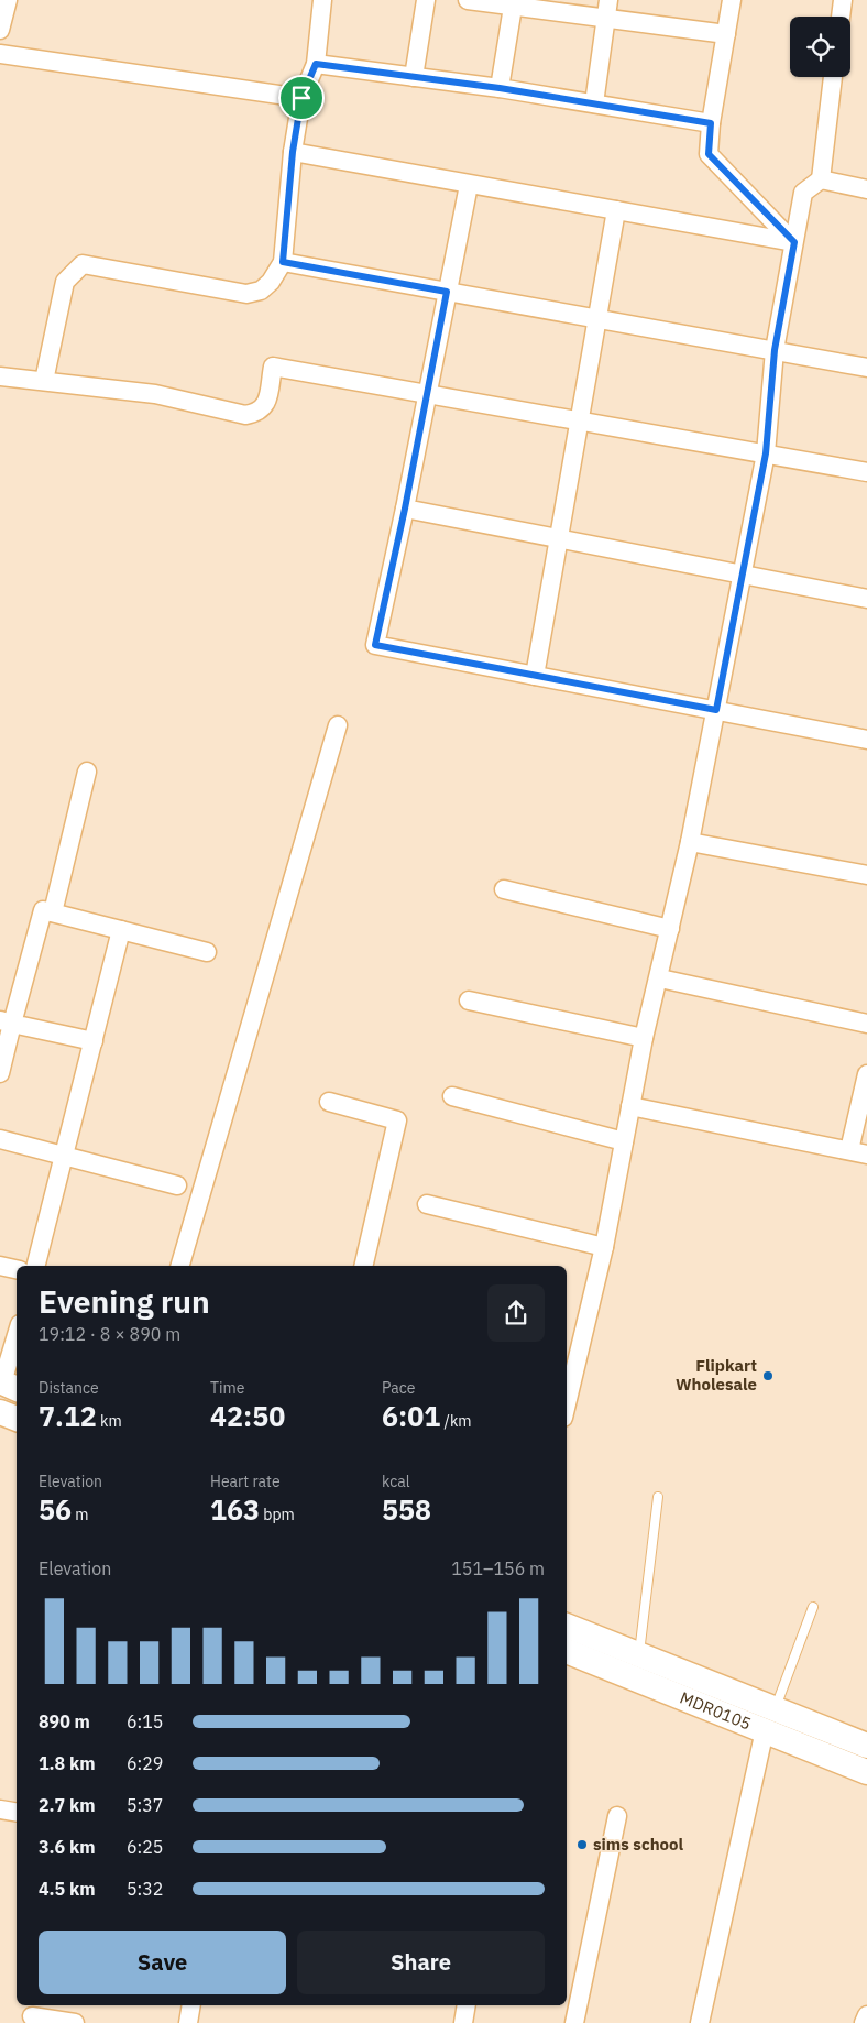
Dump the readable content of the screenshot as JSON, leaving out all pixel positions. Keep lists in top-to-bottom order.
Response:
{
  "streets": {
    "main road": ["MDR0105"]
  },
  "places": ["Flipkart Wholesale", "sims school"],
  "page": {
    "heading": ["Evening run", "19:12 · 8 × 890 m"],
    "stats": [
      ["Distance", "7.12 km"],
      ["Time", "42:50"],
      ["Pace", "6:01 /km"],
      ["Elevation", "56 m"],
      ["Heart rate", "163 bpm"],
      ["kcal", "558"]
    ],
    "chart": ["Elevation", "151–156 m"],
    "list": [
      {
        "name": "890 m",
        "note": "6:15"
      },
      {
        "name": "1.8 km",
        "note": "6:29"
      },
      {
        "name": "2.7 km",
        "note": "5:37"
      },
      {
        "name": "3.6 km",
        "note": "6:25"
      },
      {
        "name": "4.5 km",
        "note": "5:32"
      }
    ],
    "buttons": ["Save", "Share"]
  }
}
